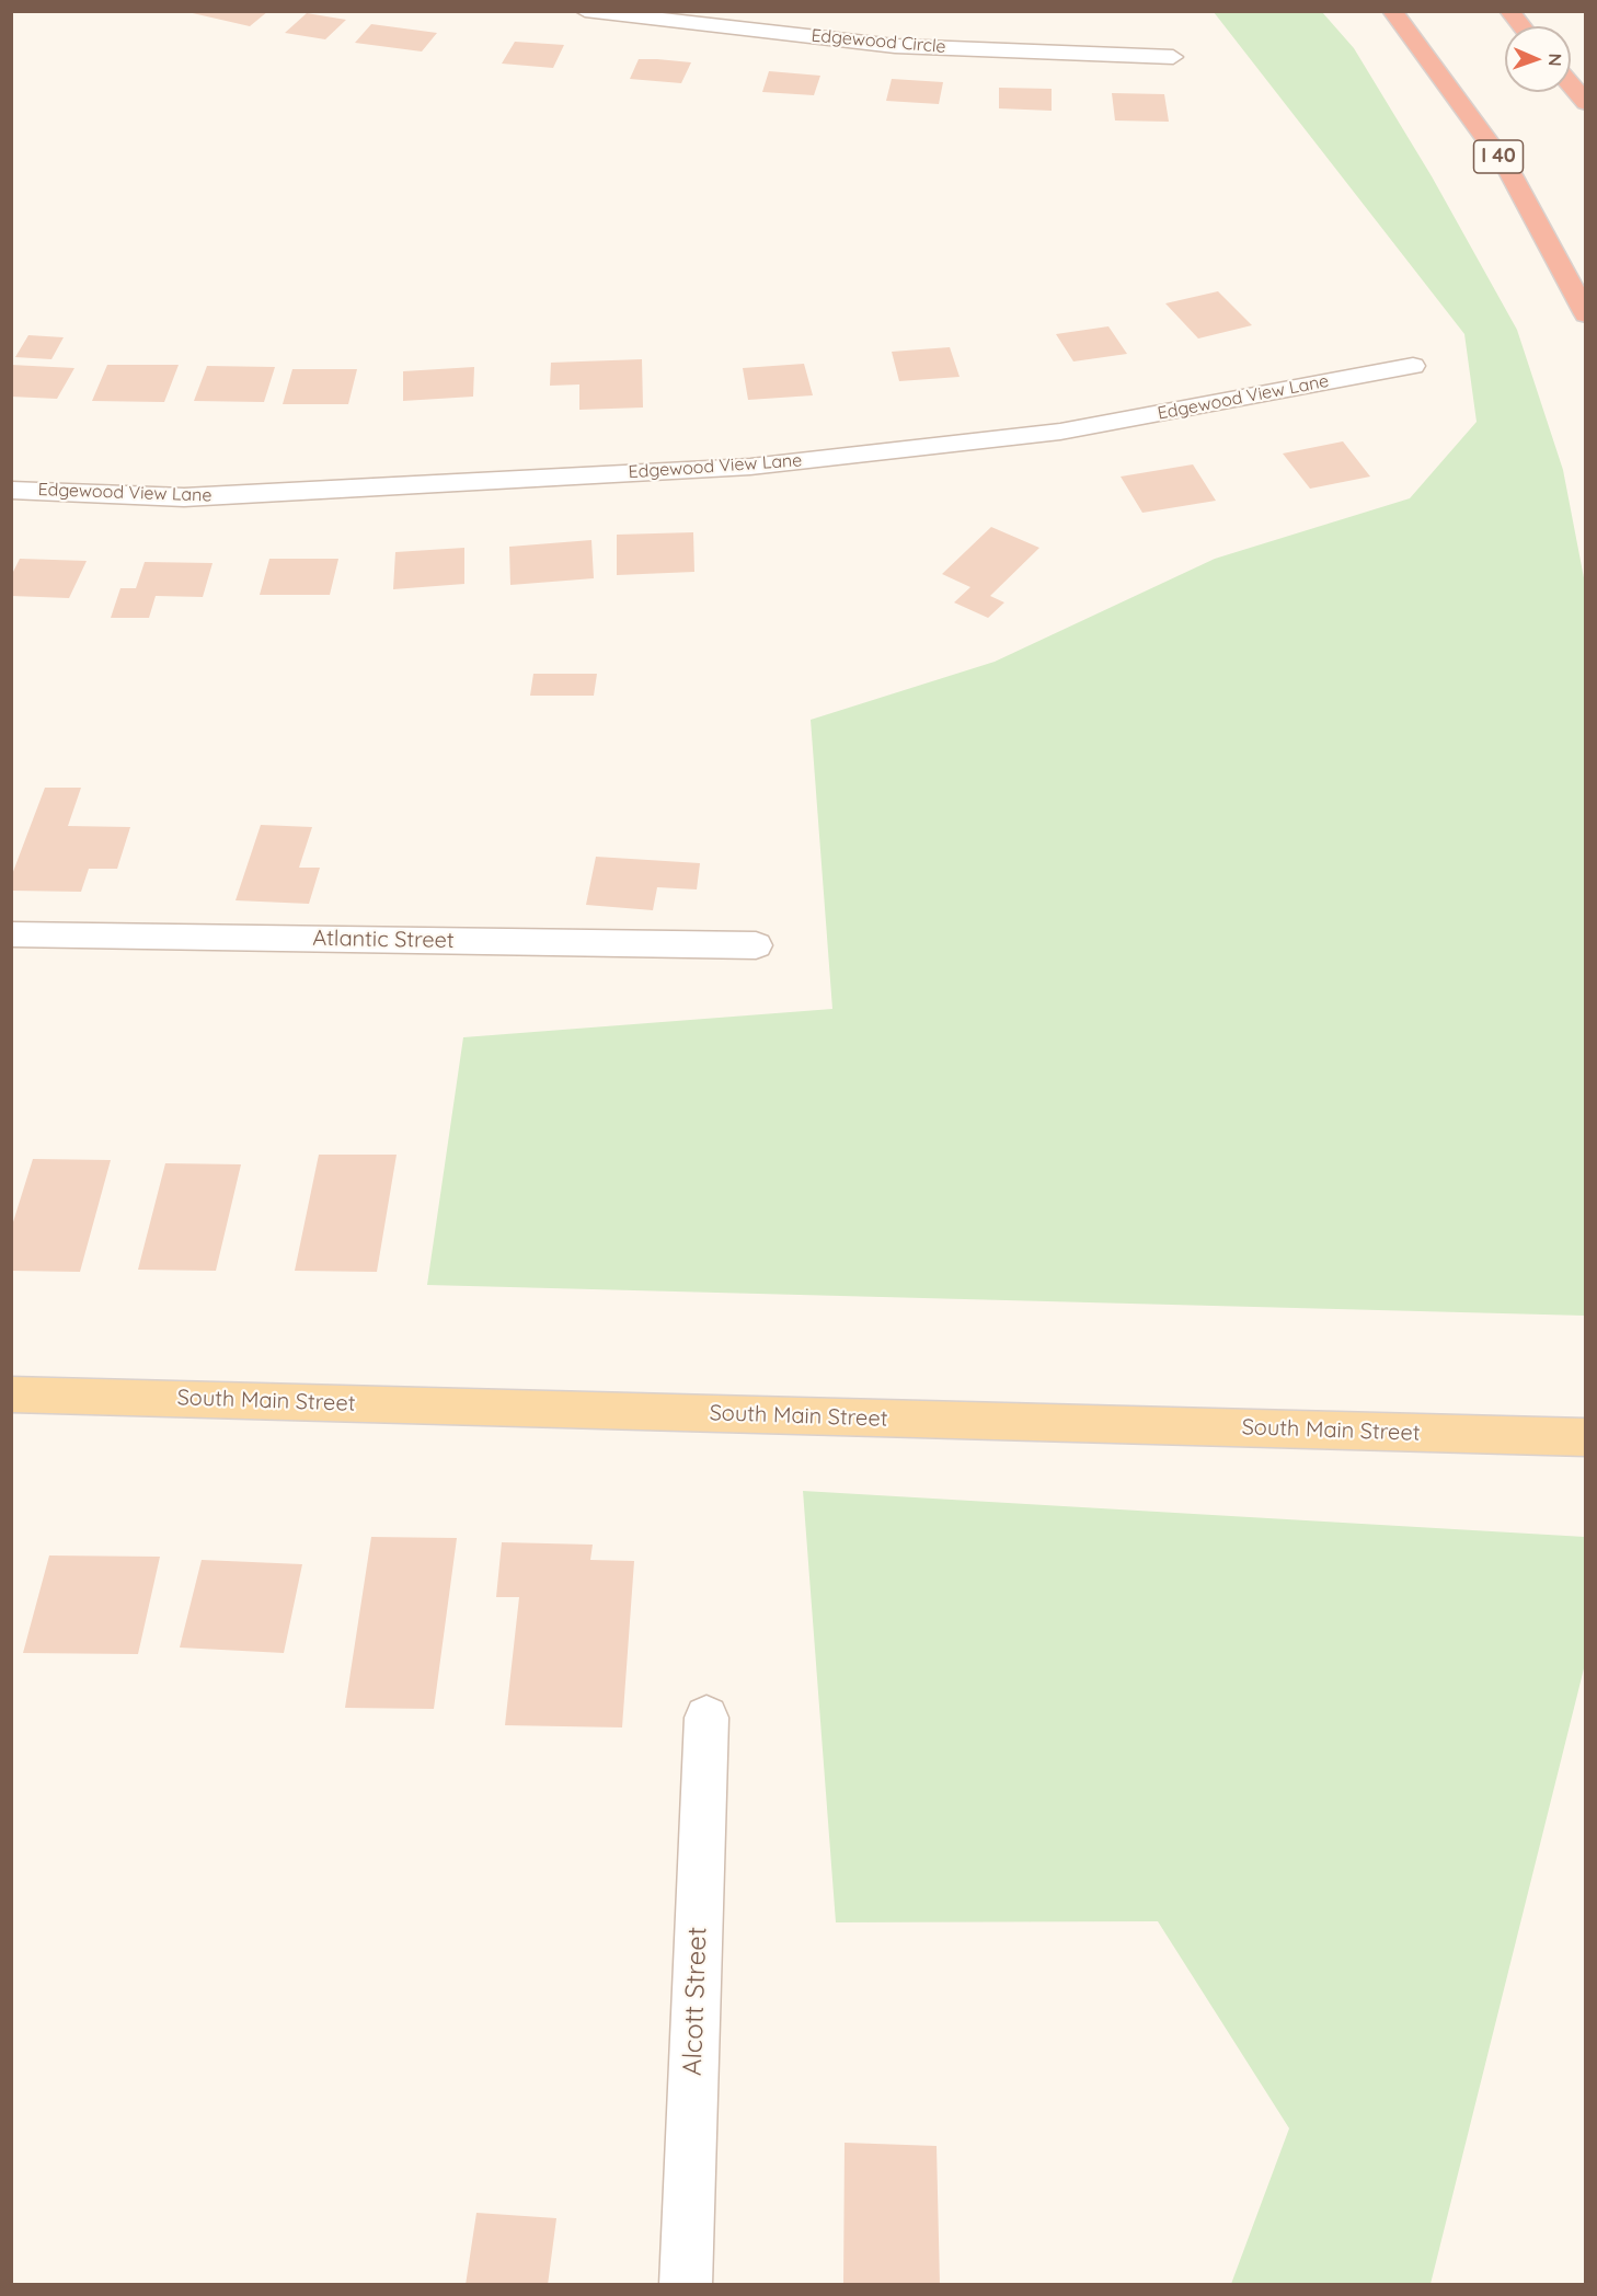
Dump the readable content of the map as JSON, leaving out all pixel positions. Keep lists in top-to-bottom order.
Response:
{
  "streets": {
    "highway": ["I 40"],
    "main road": ["South Main Street"],
    "street": [
      "Edgewood Circle",
      "Edgewood View Lane",
      "Atlantic Street",
      "Alcott Street"
    ]
  },
  "north": "right"
}
